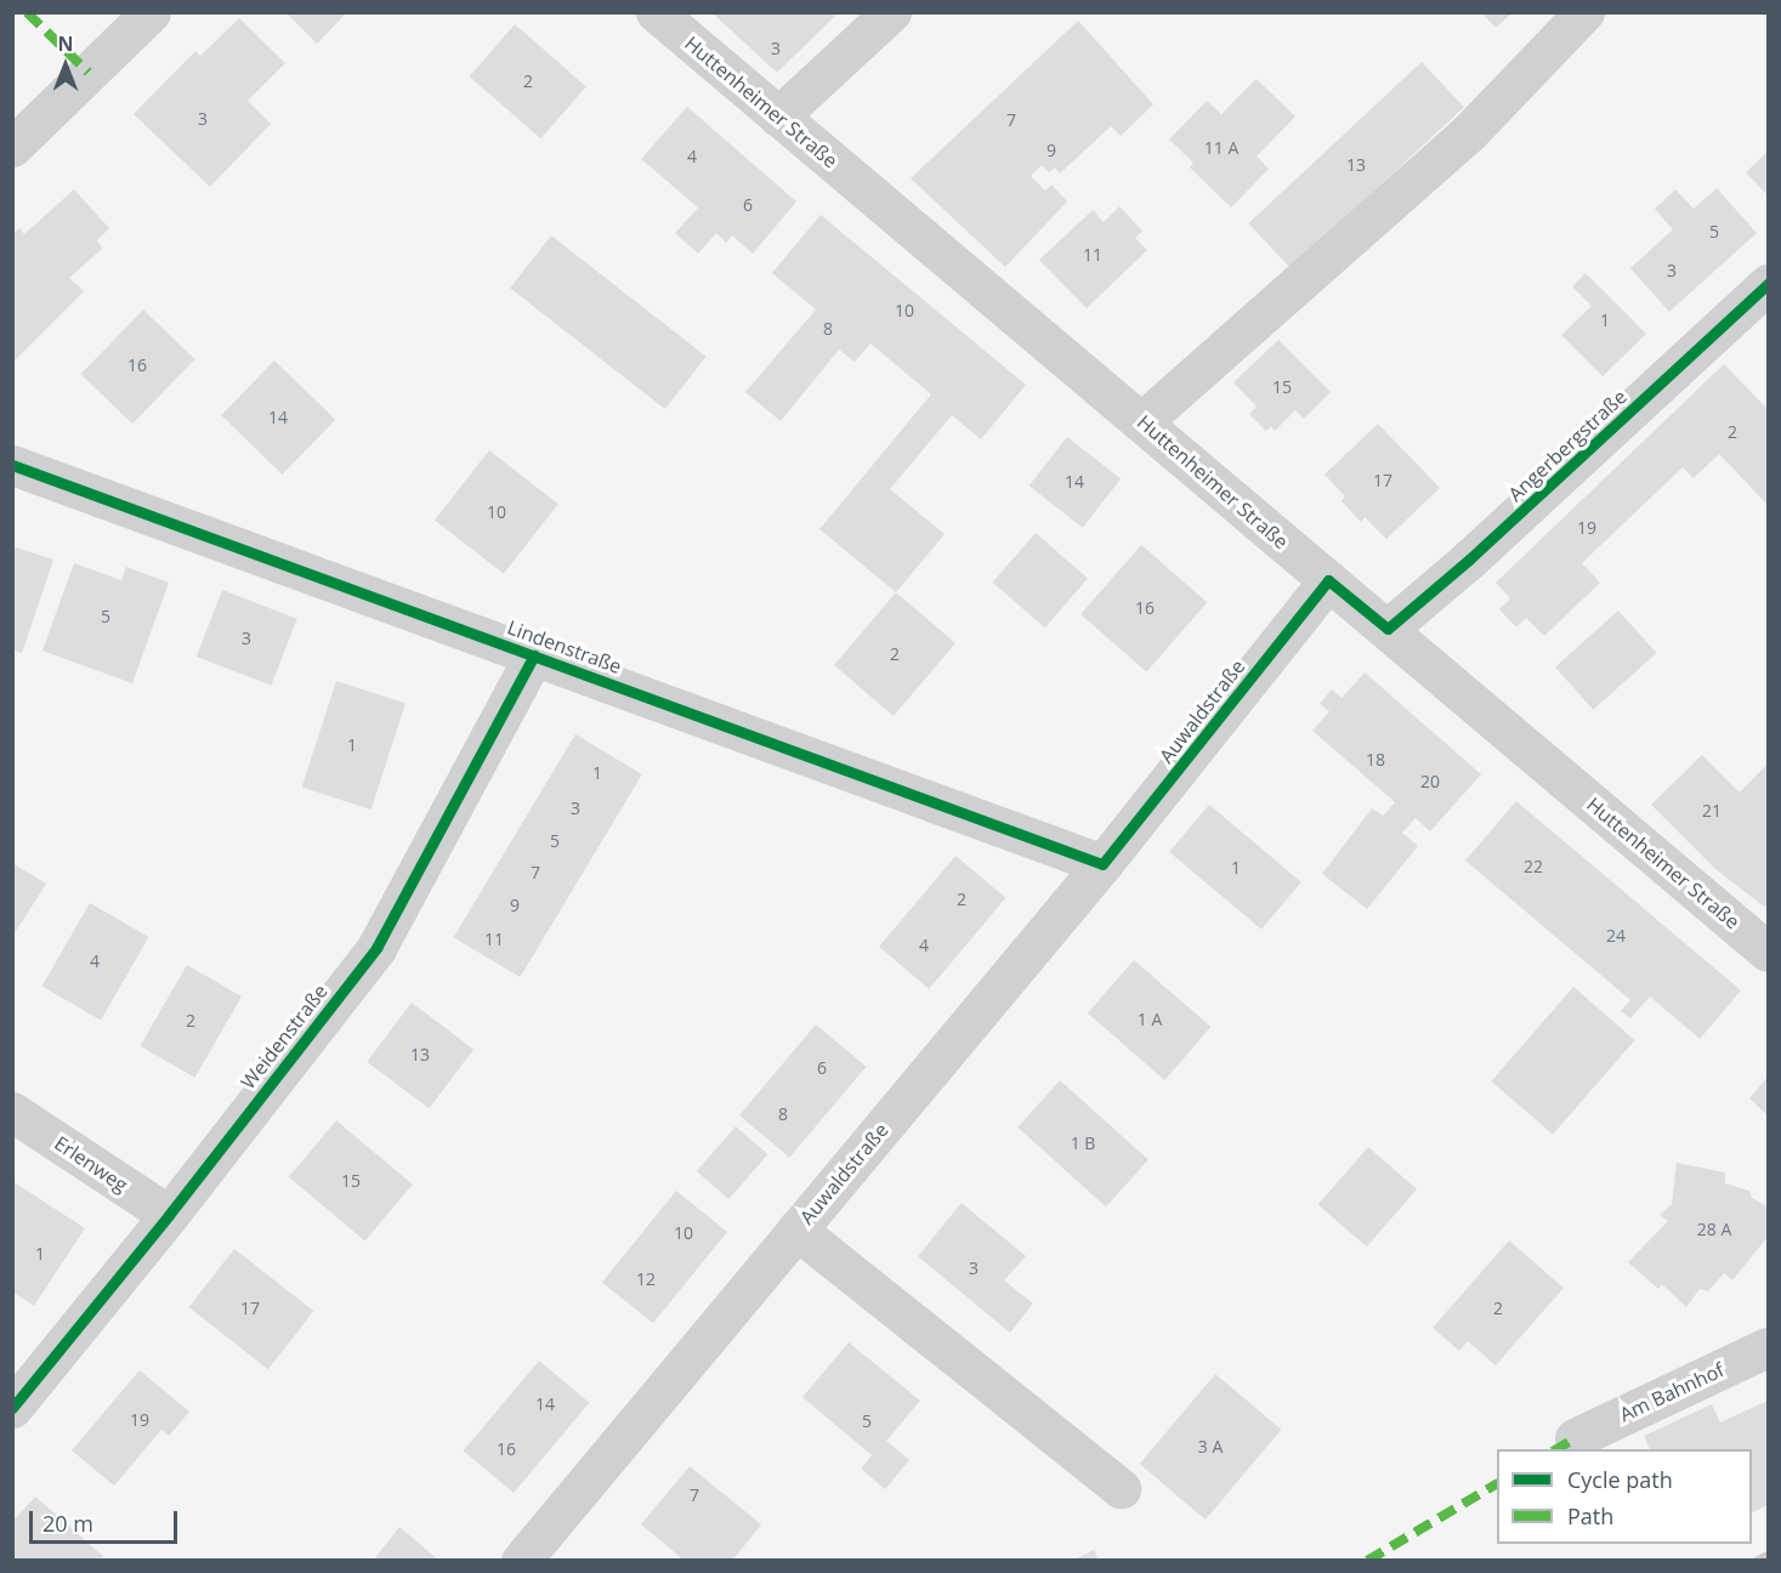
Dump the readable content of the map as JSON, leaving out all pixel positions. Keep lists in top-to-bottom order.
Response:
{
  "streets": {
    "street": [
      "Huttenheimer Straße",
      "Angerbergstraße",
      "Lindenstraße",
      "Auwaldstraße",
      "Weidenstraße",
      "Erlenweg",
      "Am Bahnhof"
    ]
  },
  "crossings": [
    ["Huttenheimer Straße", "Angerbergstraße"],
    ["Huttenheimer Straße", "Auwaldstraße"],
    ["Lindenstraße", "Auwaldstraße"],
    ["Lindenstraße", "Weidenstraße"],
    ["Weidenstraße", "Erlenweg"]
  ],
  "house_numbers": [
    "3",
    "2",
    "3",
    "7",
    "11 A",
    "9",
    "4",
    "13",
    "6",
    "5",
    "11",
    "3",
    "10",
    "1",
    "8",
    "16",
    "15",
    "14",
    "2",
    "17",
    "14",
    "10",
    "19",
    "16",
    "5",
    "3",
    "2",
    "1",
    "18",
    "1",
    "20",
    "3",
    "21",
    "5",
    "22",
    "1",
    "7",
    "2",
    "9",
    "24",
    "11",
    "4",
    "4",
    "1 A",
    "2",
    "13",
    "6",
    "8",
    "1 B",
    "15",
    "28 A",
    "10",
    "1",
    "3",
    "12",
    "17",
    "2",
    "14",
    "19",
    "5",
    "3 A",
    "16",
    "7"
  ],
  "legend": ["Cycle path", "Path"],
  "scale_bar": "20 m",
  "north": "top"
}
